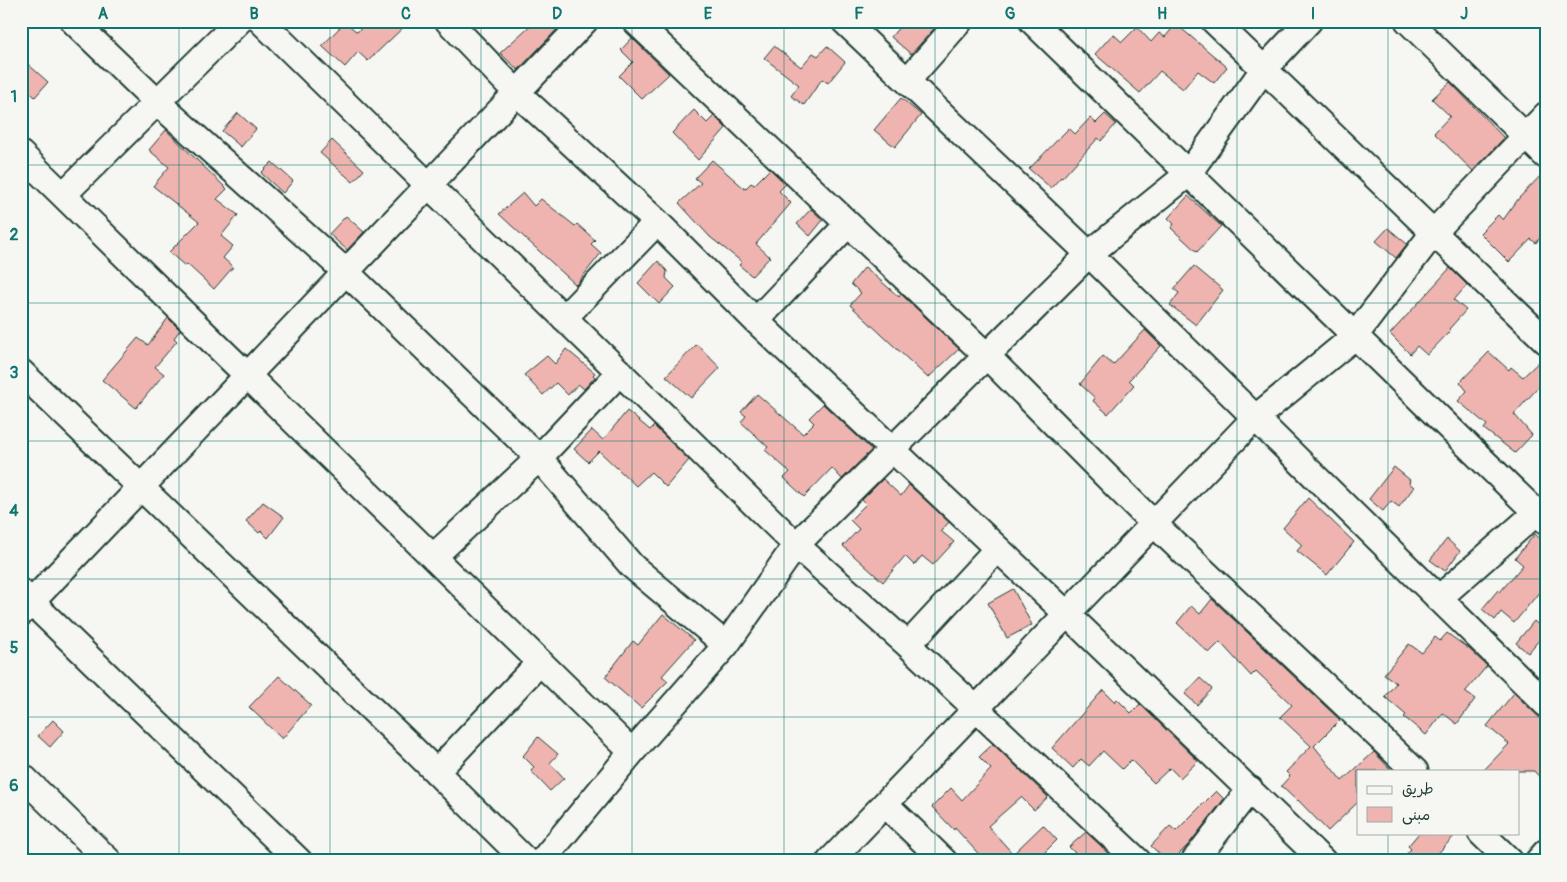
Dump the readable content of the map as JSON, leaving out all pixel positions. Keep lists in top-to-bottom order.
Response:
{
  "legend": ["طريق", "مبنى"],
  "grid": {
    "columns": [
      "A",
      "B",
      "C",
      "D",
      "E",
      "F",
      "G",
      "H",
      "I",
      "J"
    ],
    "rows": [
      "1",
      "2",
      "3",
      "4",
      "5",
      "6"
    ]
  }
}
